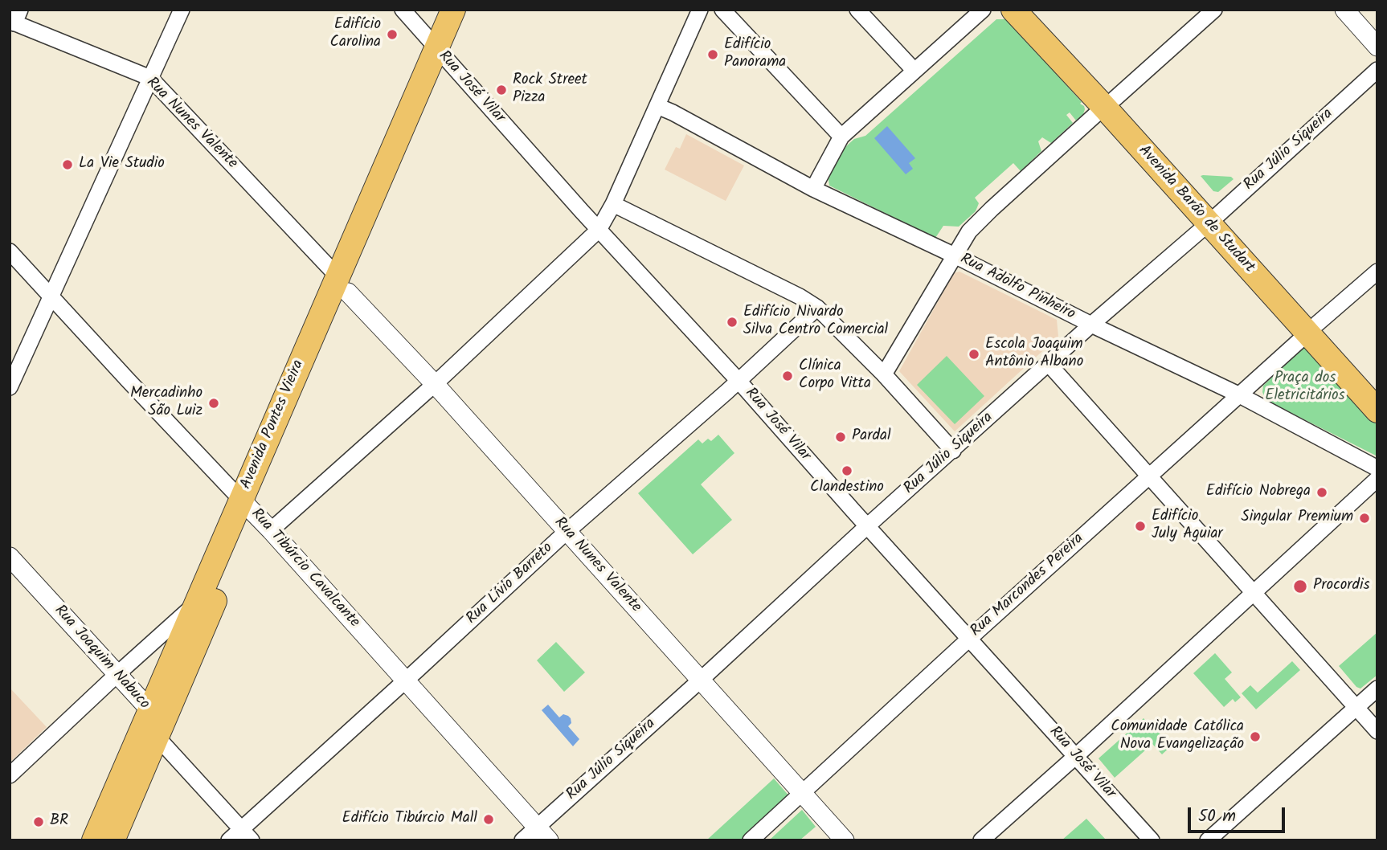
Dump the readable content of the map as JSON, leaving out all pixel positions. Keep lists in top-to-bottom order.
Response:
{
  "streets": {
    "main road": ["Avenida Barão de Studart", "Avenida Pontes Vieira"],
    "street": [
      "Rua José Vilar",
      "Rua Nunes Valente",
      "Rua Júlio Siqueira",
      "Rua Adolfo Pinheiro",
      "Rua Tibúrcio Cavalcante",
      "Rua Lívio Barreto",
      "Rua Marcondes Pereira",
      "Rua Joaquim Nabuco"
    ]
  },
  "crossings": [
    ["Rua José Vilar", "Rua Júlio Siqueira"],
    ["Rua José Vilar", "Avenida Pontes Vieira"],
    ["Rua José Vilar", "Rua Lívio Barreto"],
    ["Rua José Vilar", "Rua Marcondes Pereira"],
    ["Rua Nunes Valente", "Rua Júlio Siqueira"],
    ["Rua Nunes Valente", "Avenida Pontes Vieira"],
    ["Rua Nunes Valente", "Rua Lívio Barreto"],
    ["Rua Nunes Valente", "Rua Marcondes Pereira"],
    ["Rua Júlio Siqueira", "Avenida Barão de Studart"],
    ["Rua Júlio Siqueira", "Rua Adolfo Pinheiro"],
    ["Rua Júlio Siqueira", "Rua Tibúrcio Cavalcante"],
    ["Avenida Barão de Studart", "Rua Marcondes Pereira"],
    ["Rua Adolfo Pinheiro", "Rua Marcondes Pereira"],
    ["Avenida Pontes Vieira", "Rua Tibúrcio Cavalcante"],
    ["Avenida Pontes Vieira", "Rua Joaquim Nabuco"],
    ["Rua Tibúrcio Cavalcante", "Rua Lívio Barreto"],
    ["Rua Lívio Barreto", "Rua Joaquim Nabuco"]
  ],
  "parks": ["Praça dos Eletricitários"],
  "places": [
    "Edifício Carolina",
    "Edifício Panorama",
    "Rock Street Pizza",
    "La Vie Studio",
    "Edifício Nivardo Silva Centro Comercial",
    "Escola Joaquim Antônio Albano",
    "Clínica Corpo Vitta",
    "Mercadinho São Luiz",
    "Pardal",
    "Clandestino",
    "Edifício Nobrega",
    "Singular Premium",
    "Edifício July Aguiar",
    "Procordis",
    "Comunidade Católica Nova Evangelização",
    "Edifício Tibúrcio Mall",
    "BR"
  ],
  "scale_bar": "50 m"
}
